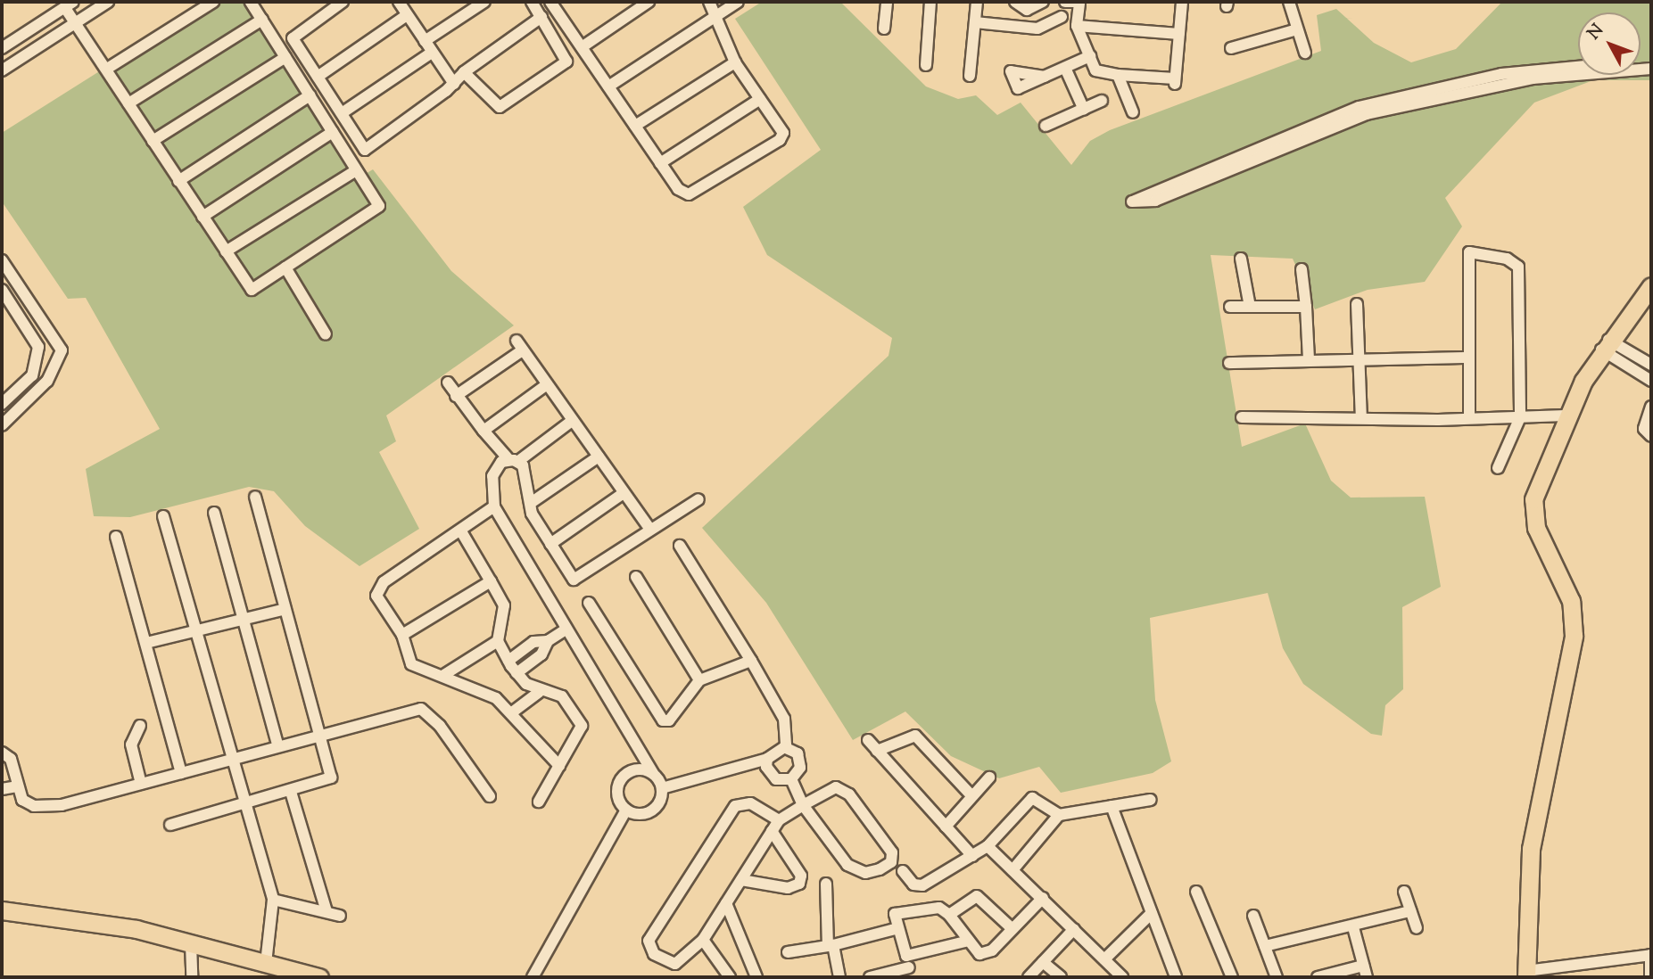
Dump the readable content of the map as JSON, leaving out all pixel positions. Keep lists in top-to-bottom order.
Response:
{
  "north": "top left"
}
